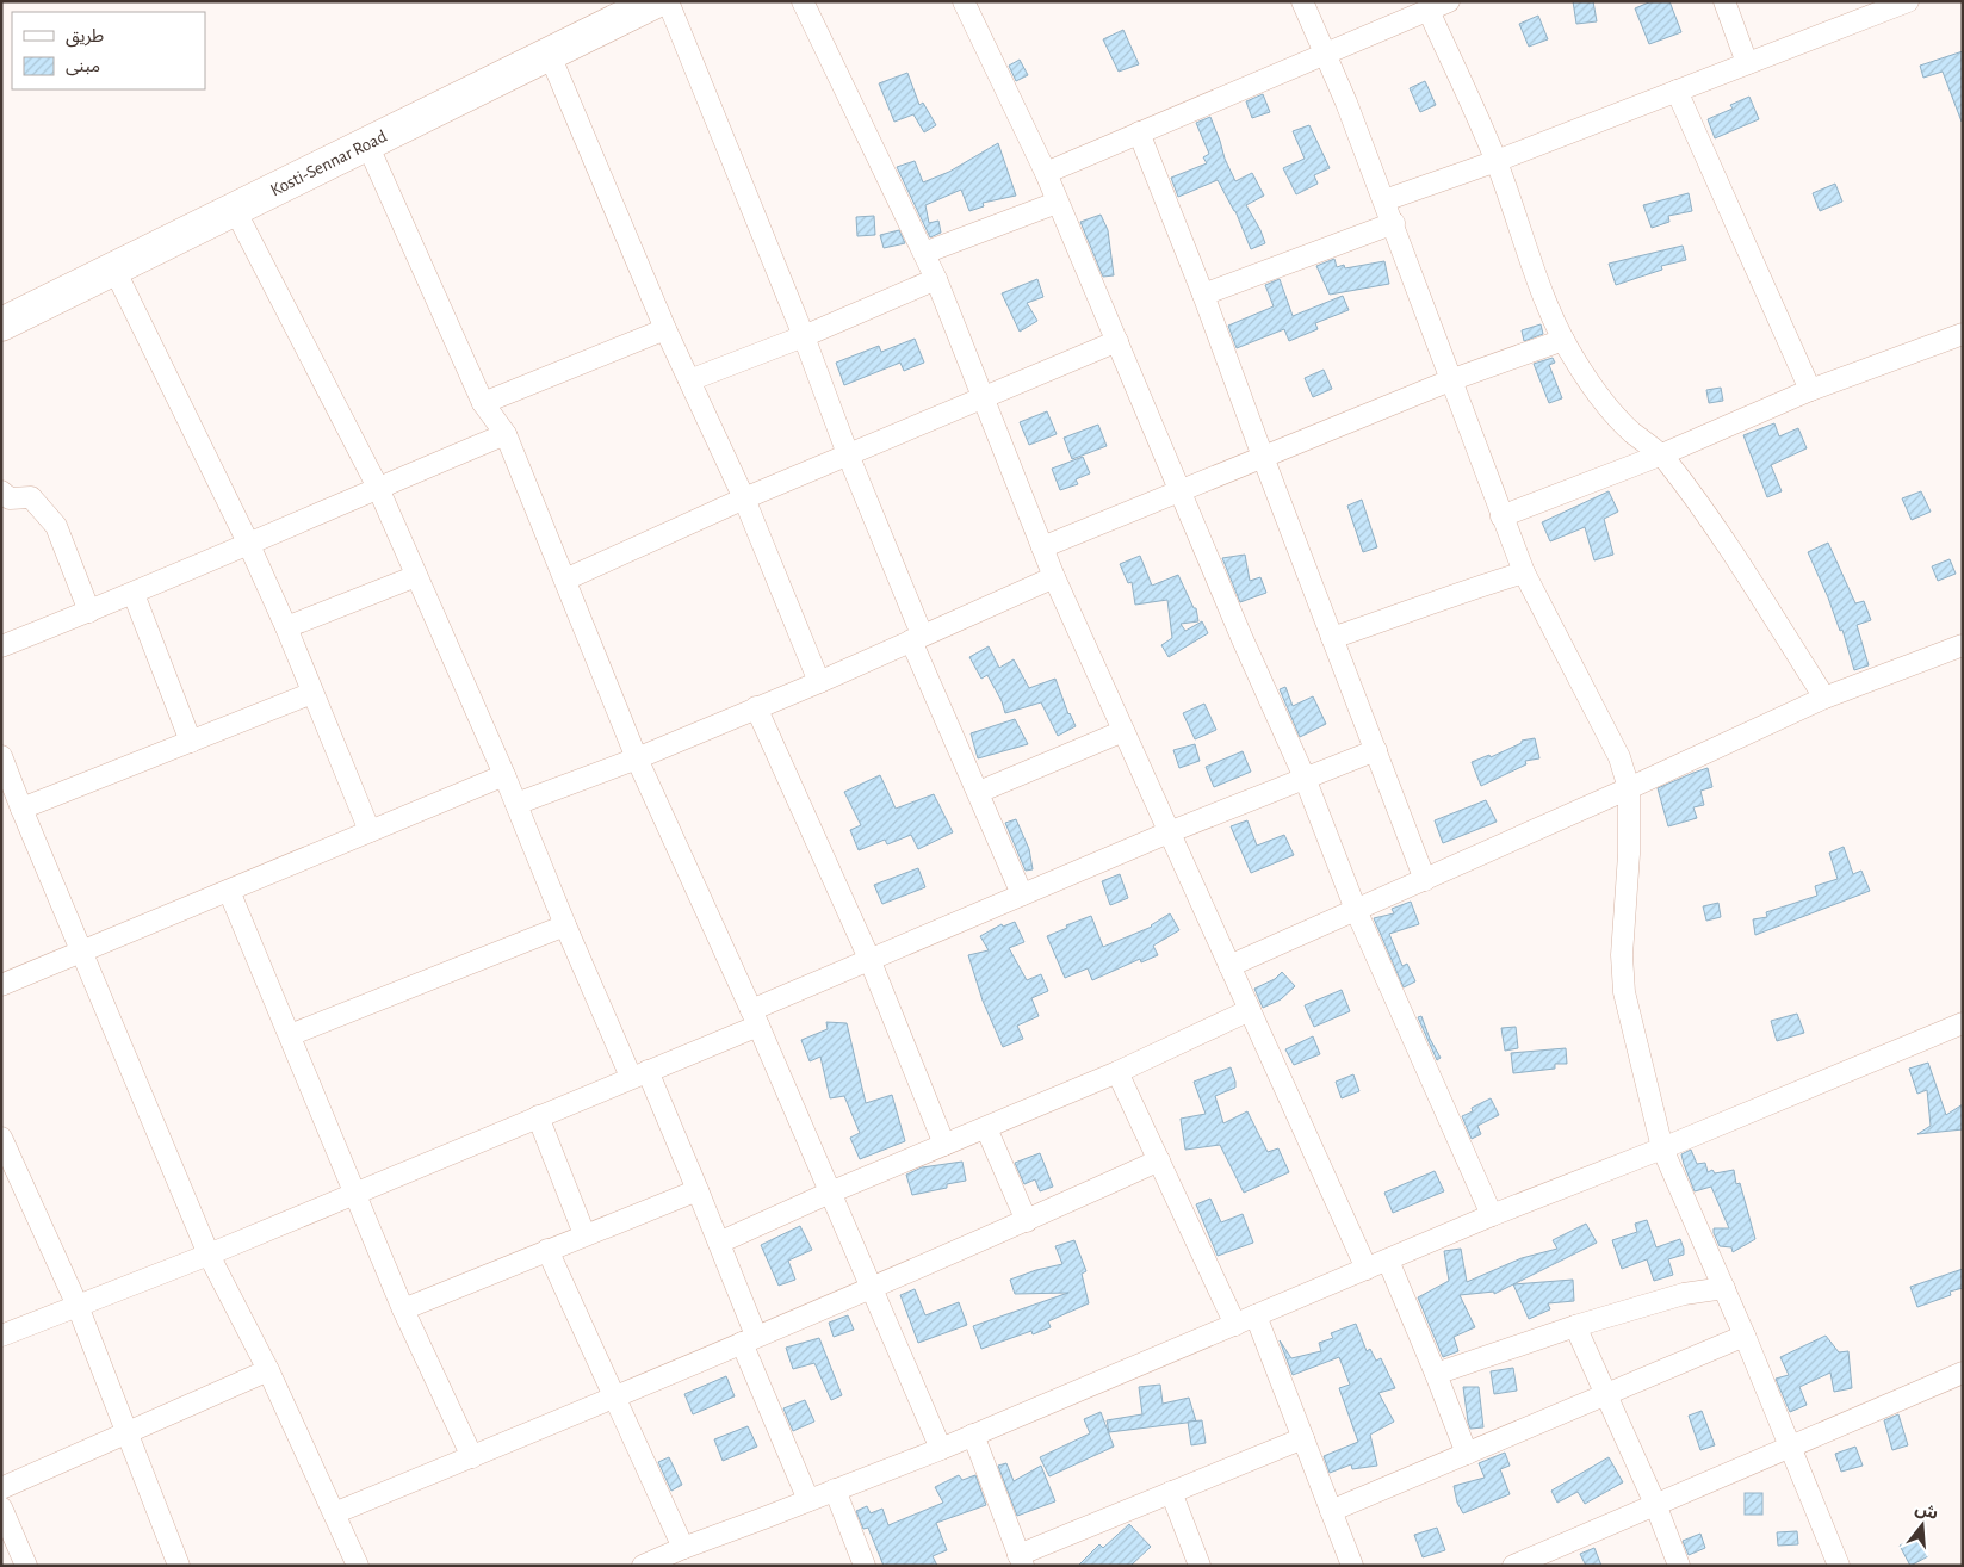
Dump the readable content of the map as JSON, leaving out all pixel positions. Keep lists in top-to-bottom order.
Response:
{
  "streets": {
    "highway": ["Kosti-Sennar Road"]
  },
  "legend": ["طريق", "مبنى"],
  "north": "top"
}
